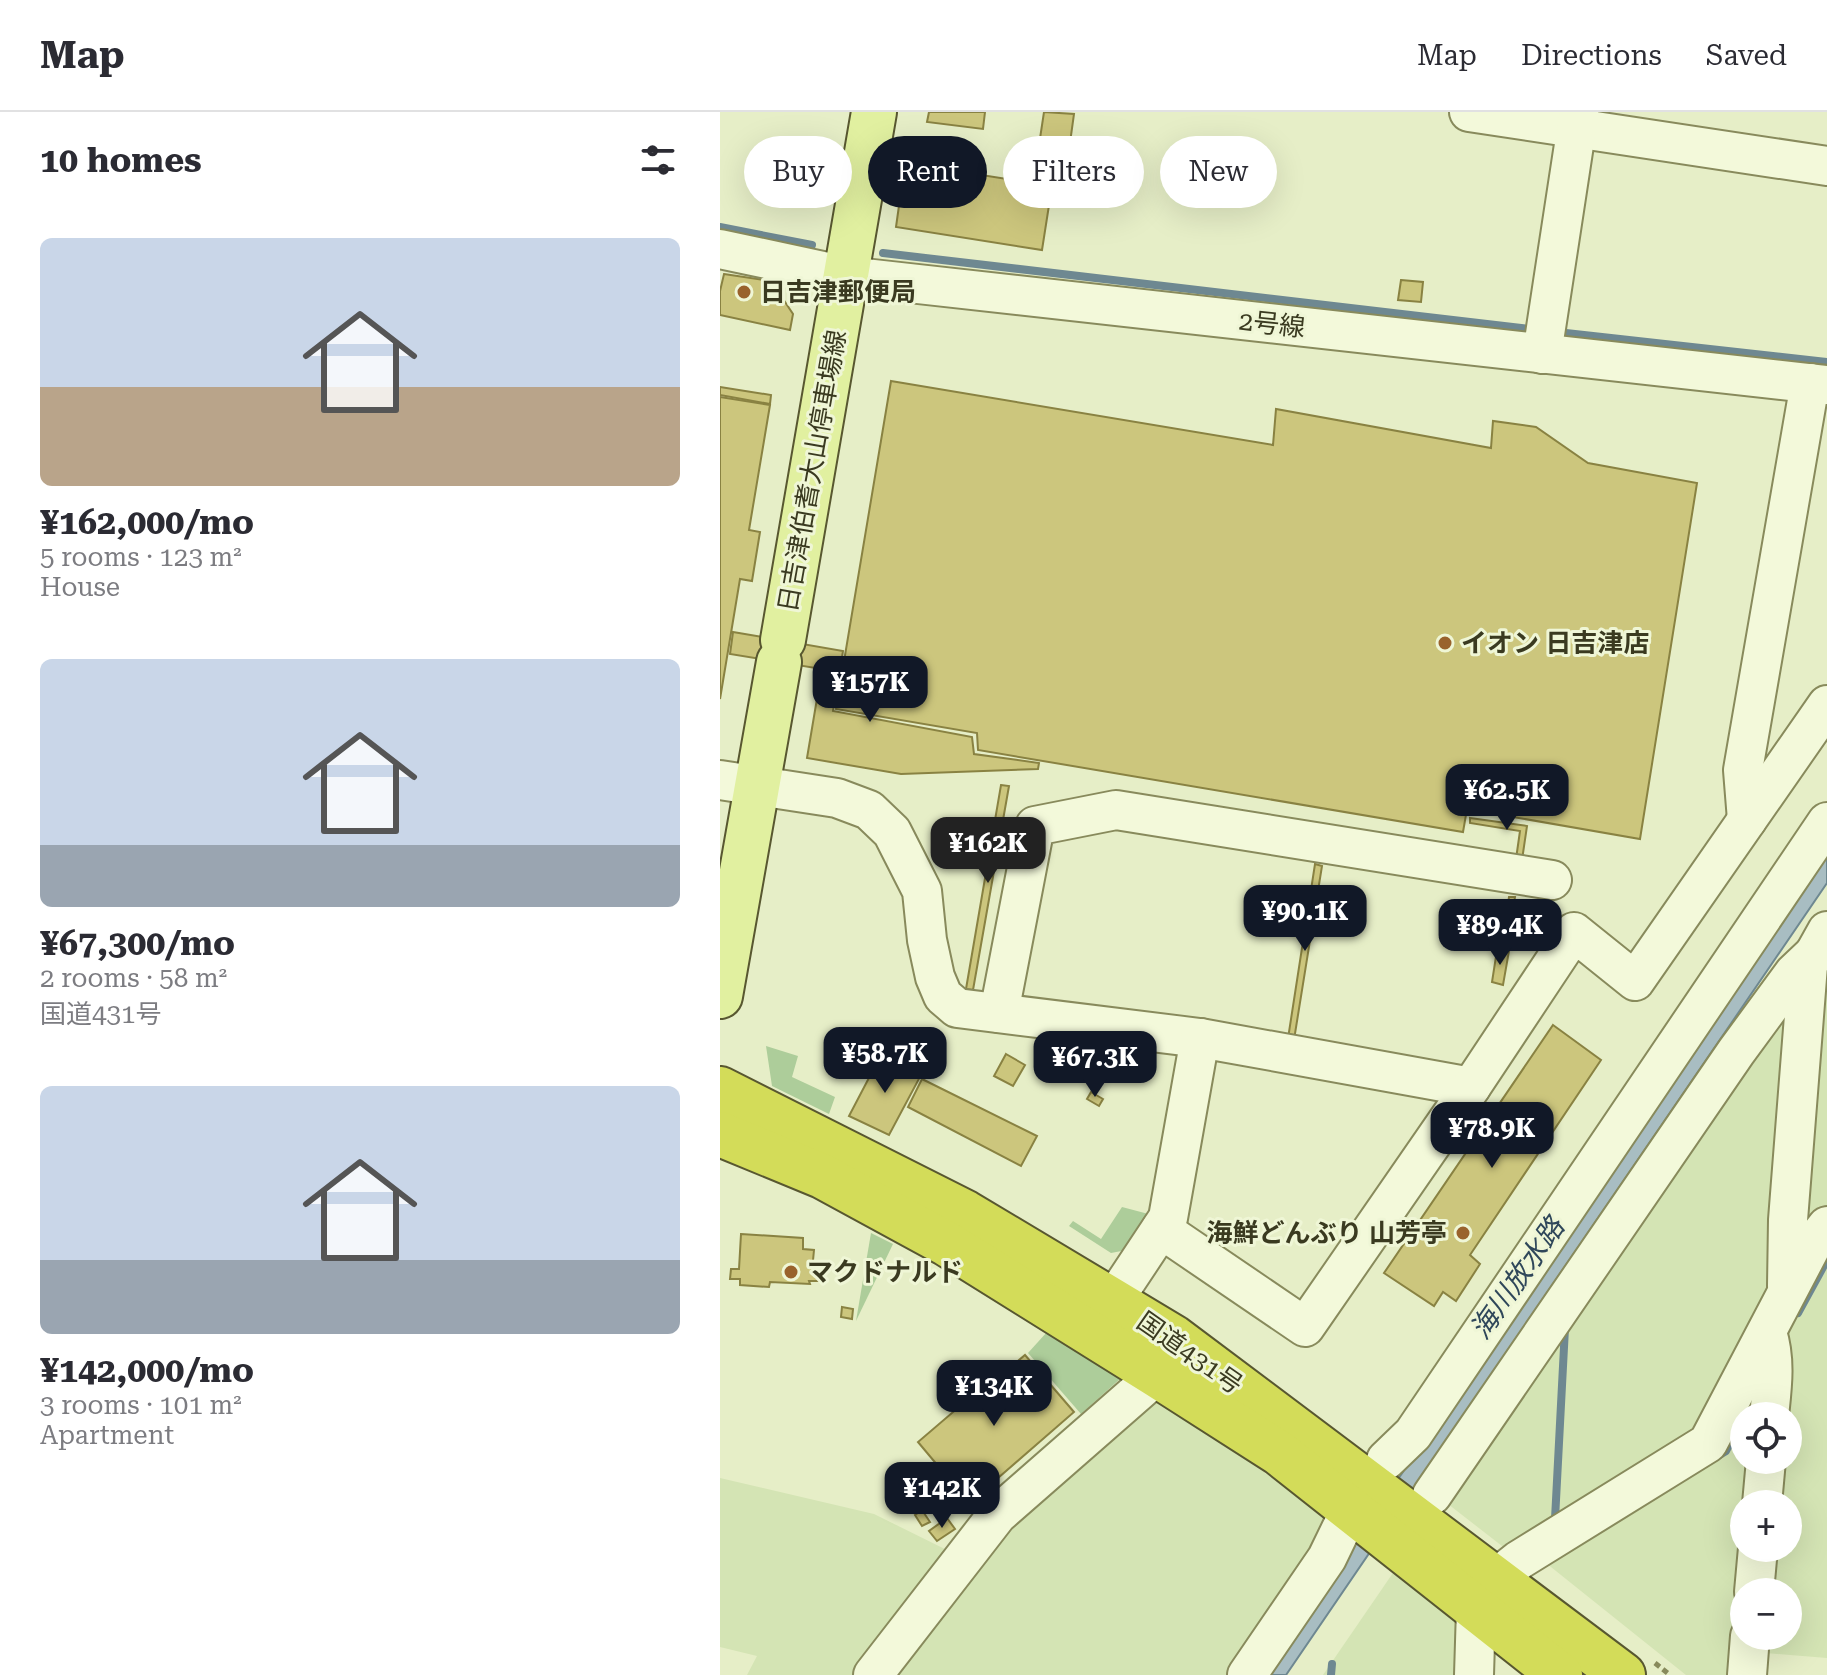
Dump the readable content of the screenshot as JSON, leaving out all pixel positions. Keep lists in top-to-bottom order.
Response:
{
  "streets": {
    "highway": ["国道431号"],
    "main road": ["日吉津伯耆大山停車場線"],
    "street": ["2号線"]
  },
  "crossings": [
    ["2号線", "日吉津伯耆大山停車場線"]
  ],
  "water": ["海川放水路"],
  "places": [
    "日吉津郵便局",
    "イオン 日吉津店",
    "海鮮どんぶり 山芳亭",
    "マクドナルド"
  ],
  "page": {
    "header": "Map",
    "nav": ["Map", "Directions", "Saved"],
    "heading": "10 homes",
    "chip": [
      "Buy",
      "Rent",
      "Filters",
      "New"
    ],
    "list": [
      {
        "name": "¥162,000/mo",
        "note": "5 rooms · 123 m² · House"
      },
      {
        "name": "¥67,300/mo",
        "note": "2 rooms · 58 m² · 国道431号"
      },
      {
        "name": "¥142,000/mo",
        "note": "3 rooms · 101 m² · Apartment"
      }
    ],
    "price": [
      "¥157K",
      "¥62.5K",
      "¥162K",
      "¥90.1K",
      "¥89.4K",
      "¥58.7K",
      "¥67.3K",
      "¥78.9K",
      "¥134K",
      "¥142K"
    ],
    "map_buttons": ["+", "−"]
  }
}
